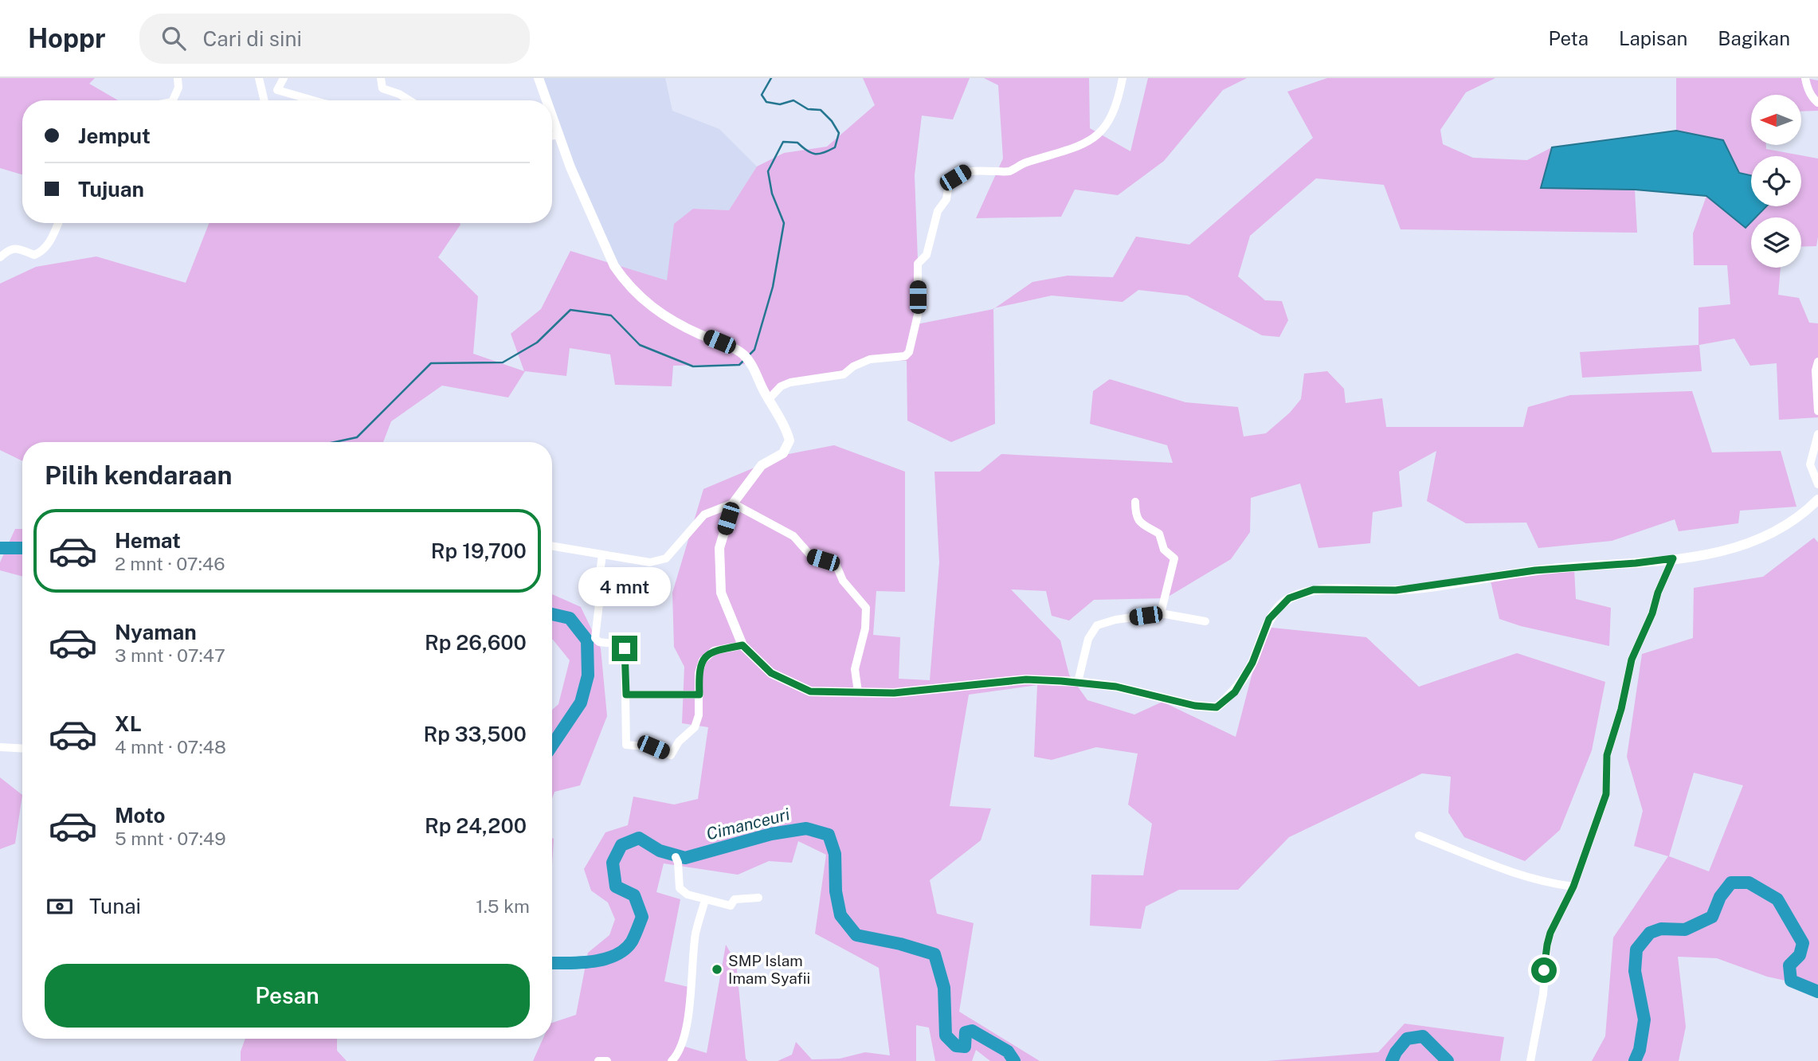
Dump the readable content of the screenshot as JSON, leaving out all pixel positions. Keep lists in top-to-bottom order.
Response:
{
  "water": ["Cimanceuri"],
  "places": ["SMP Islam Imam Syafii"],
  "north": "left",
  "page": {
    "header": "Hoppr",
    "search": "Cari di sini",
    "nav": ["Peta", "Lapisan", "Bagikan"],
    "banner": ["Jemput", "Tujuan"],
    "heading": "Pilih kendaraan",
    "list": [
      {
        "name": "Hemat",
        "note": "2 mnt · 07:46",
        "value": "Rp 19,700"
      },
      {
        "name": "Nyaman",
        "note": "3 mnt · 07:47",
        "value": "Rp 26,600"
      },
      {
        "name": "XL",
        "note": "4 mnt · 07:48",
        "value": "Rp 33,500"
      },
      {
        "name": "Moto",
        "note": "5 mnt · 07:49",
        "value": "Rp 24,200"
      }
    ],
    "bubble": "4 mnt",
    "pay": ["Tunai", "1.5 km"],
    "buttons": "Pesan"
  }
}
